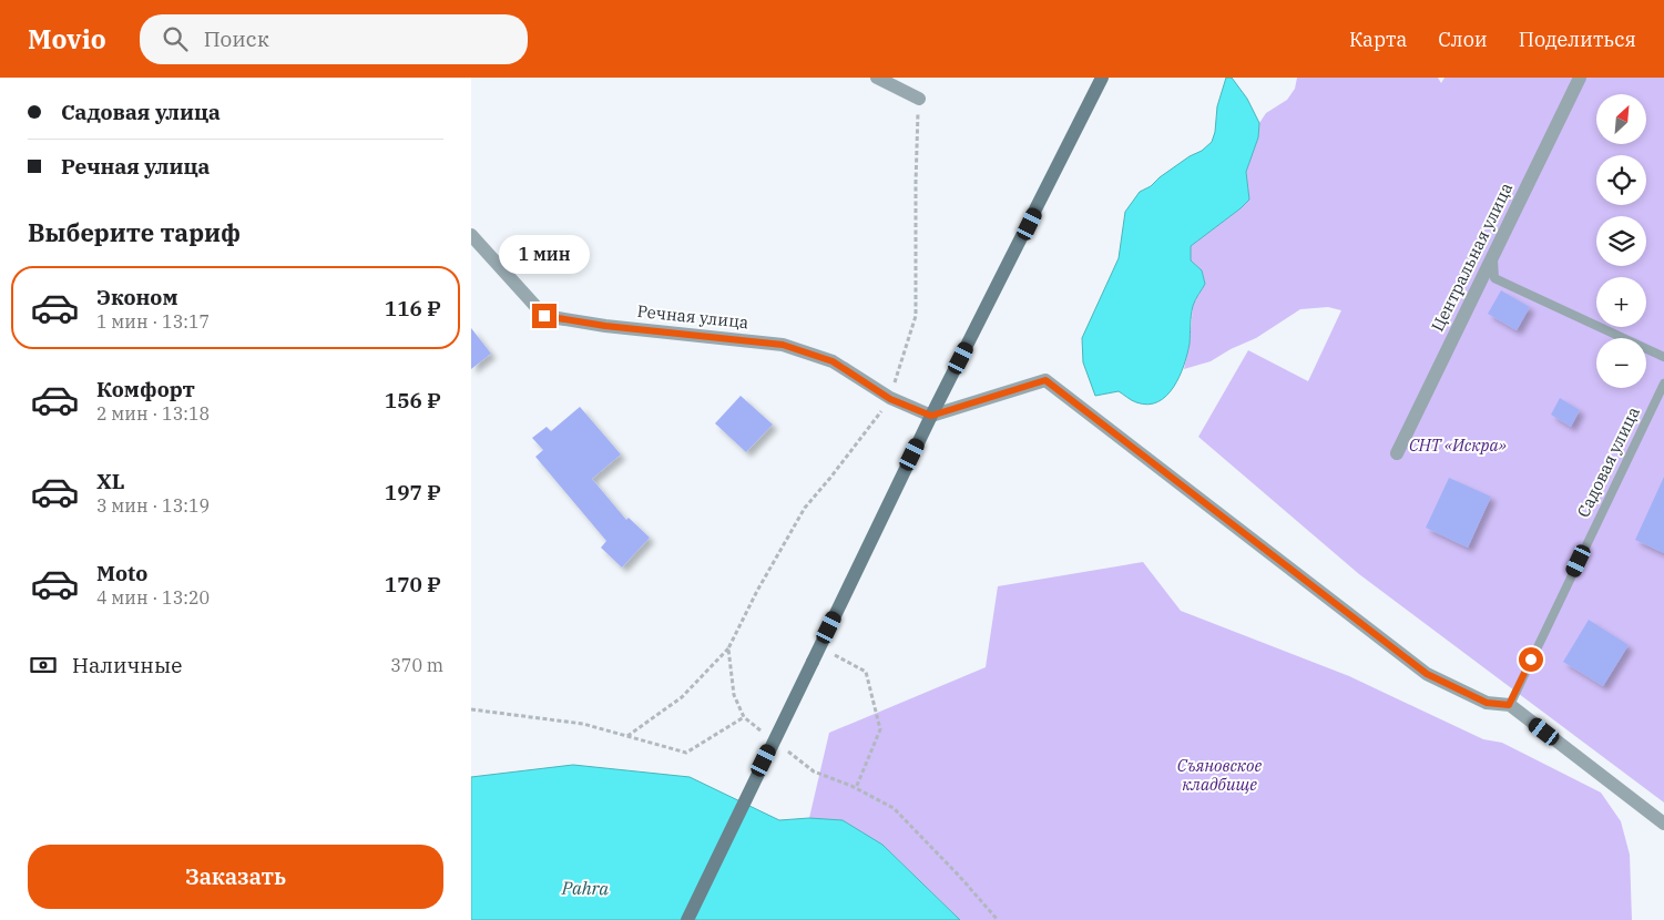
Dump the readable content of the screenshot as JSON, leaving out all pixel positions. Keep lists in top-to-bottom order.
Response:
{
  "streets": {
    "street": ["Центральная улица", "Речная улица"],
    "lane": ["Садовая улица"]
  },
  "water": ["Pahra"],
  "parks": ["СНТ «Искра»", "Съяновское кладбище"],
  "north": "top right",
  "page": {
    "header": "Movio",
    "search": "Поиск",
    "nav": ["Карта", "Слои", "Поделиться"],
    "banner": ["Садовая улица", "Речная улица"],
    "map_buttons": ["+", "−"],
    "heading": "Выберите тариф",
    "bubble": "1 мин",
    "list": [
      {
        "name": "Эконом",
        "note": "1 мин · 13:17",
        "value": "116 ₽"
      },
      {
        "name": "Комфорт",
        "note": "2 мин · 13:18",
        "value": "156 ₽"
      },
      {
        "name": "XL",
        "note": "3 мин · 13:19",
        "value": "197 ₽"
      },
      {
        "name": "Moto",
        "note": "4 мин · 13:20",
        "value": "170 ₽"
      }
    ],
    "pay": ["Наличные", "370 m"],
    "buttons": "Заказать"
  }
}
